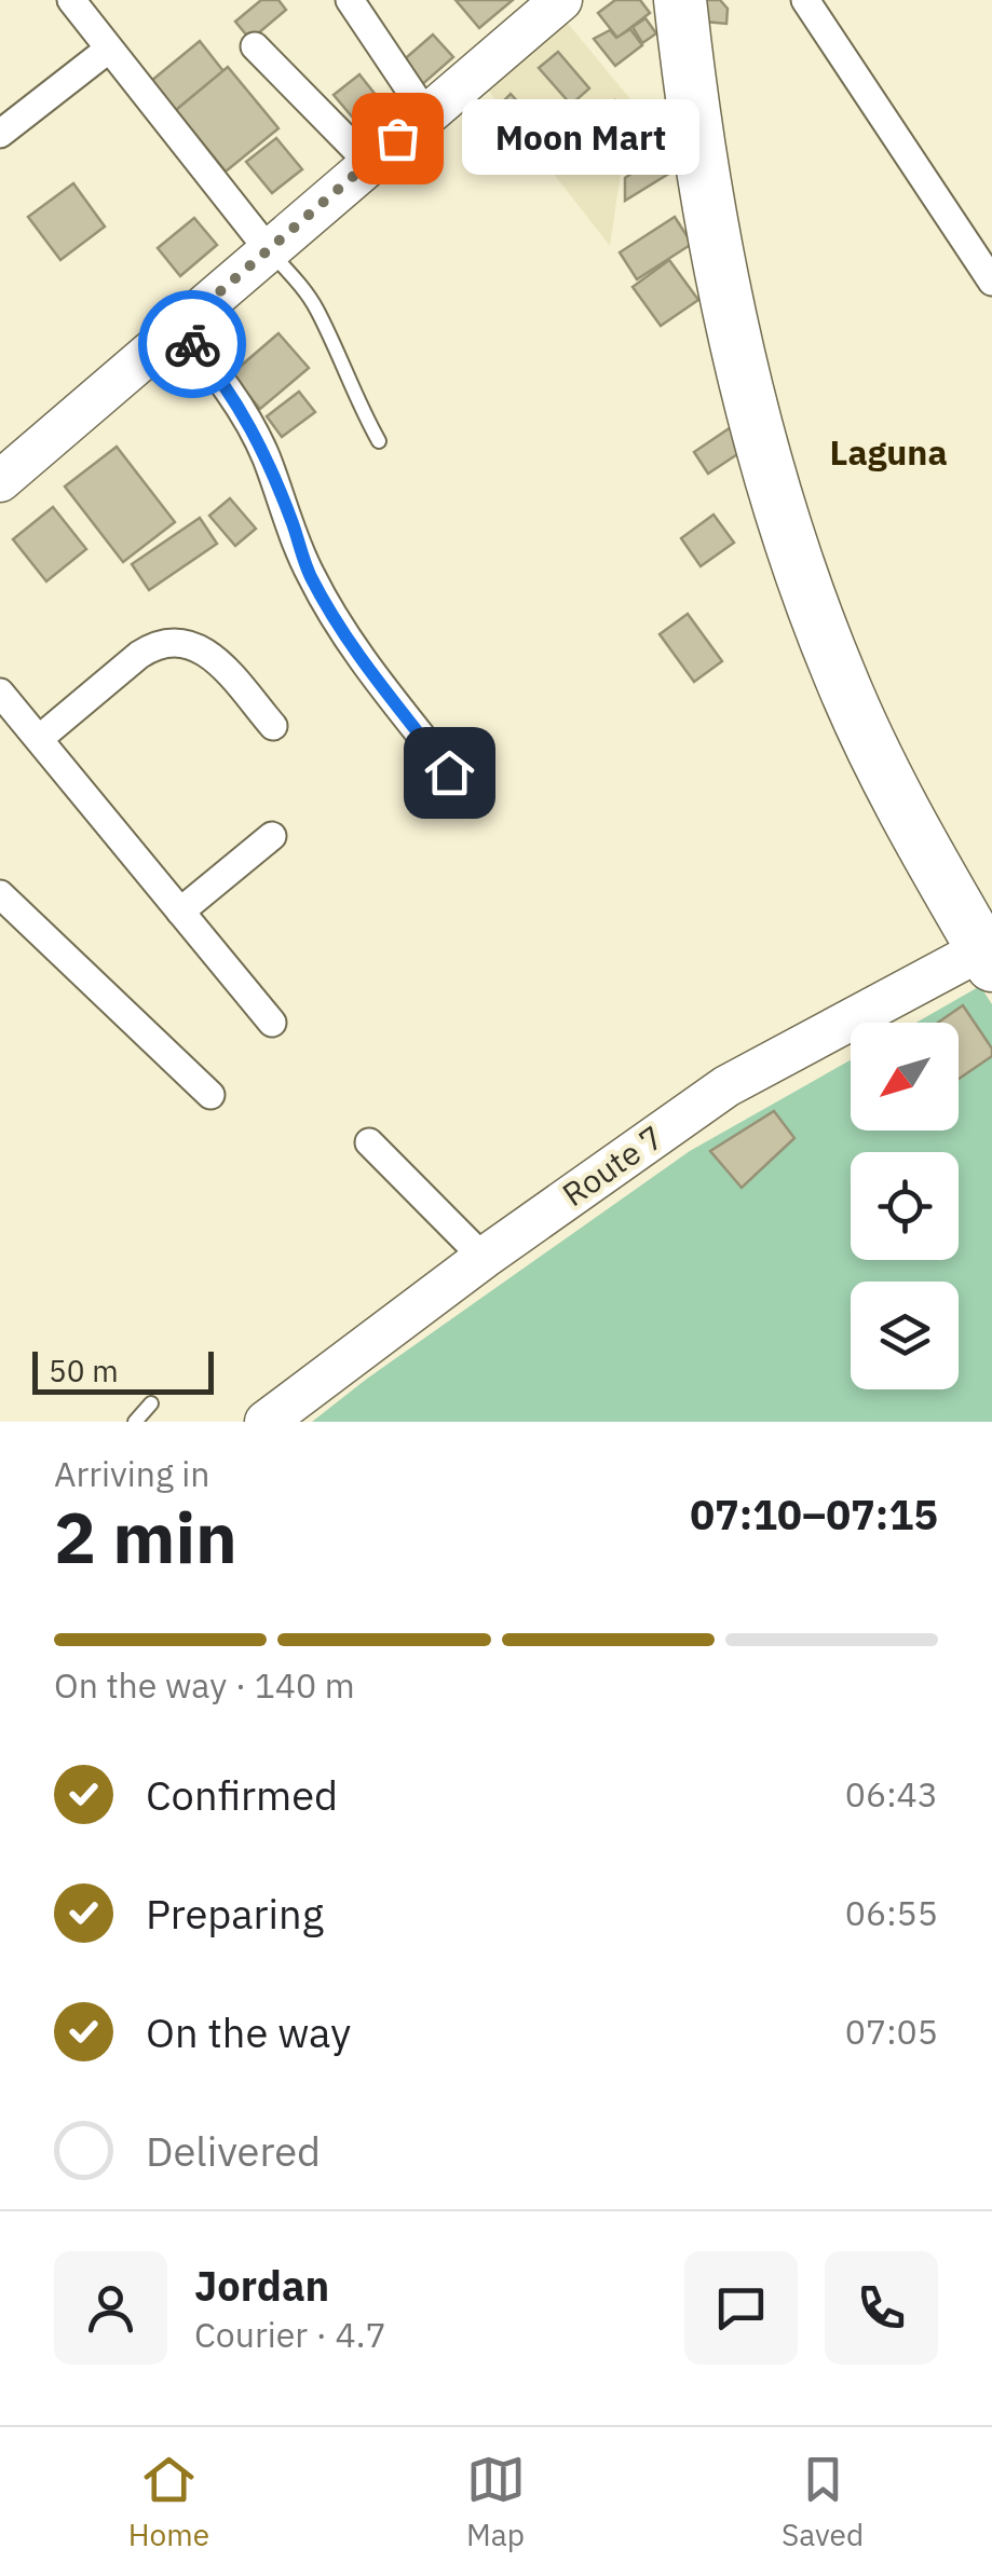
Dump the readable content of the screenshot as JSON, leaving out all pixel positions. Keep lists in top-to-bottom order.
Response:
{
  "streets": {
    "street": ["Route 7"]
  },
  "districts": ["Laguna"],
  "places": ["Moon Mart"],
  "scale_bar": "50 m",
  "north": "bottom left",
  "page": {
    "bubble": "Moon Mart",
    "scale": "50 m",
    "heading": ["2 min", "Arriving in", "07:10–07:15"],
    "panel": ["Jordan", "Courier · 4.7"],
    "bar": "On the way · 140 m",
    "list": [
      ["Confirmed", "06:43"],
      ["Preparing", "06:55"],
      ["On the way", "07:05"],
      "Delivered"
    ],
    "tabs": ["Home", "Map", "Saved"]
  }
}
